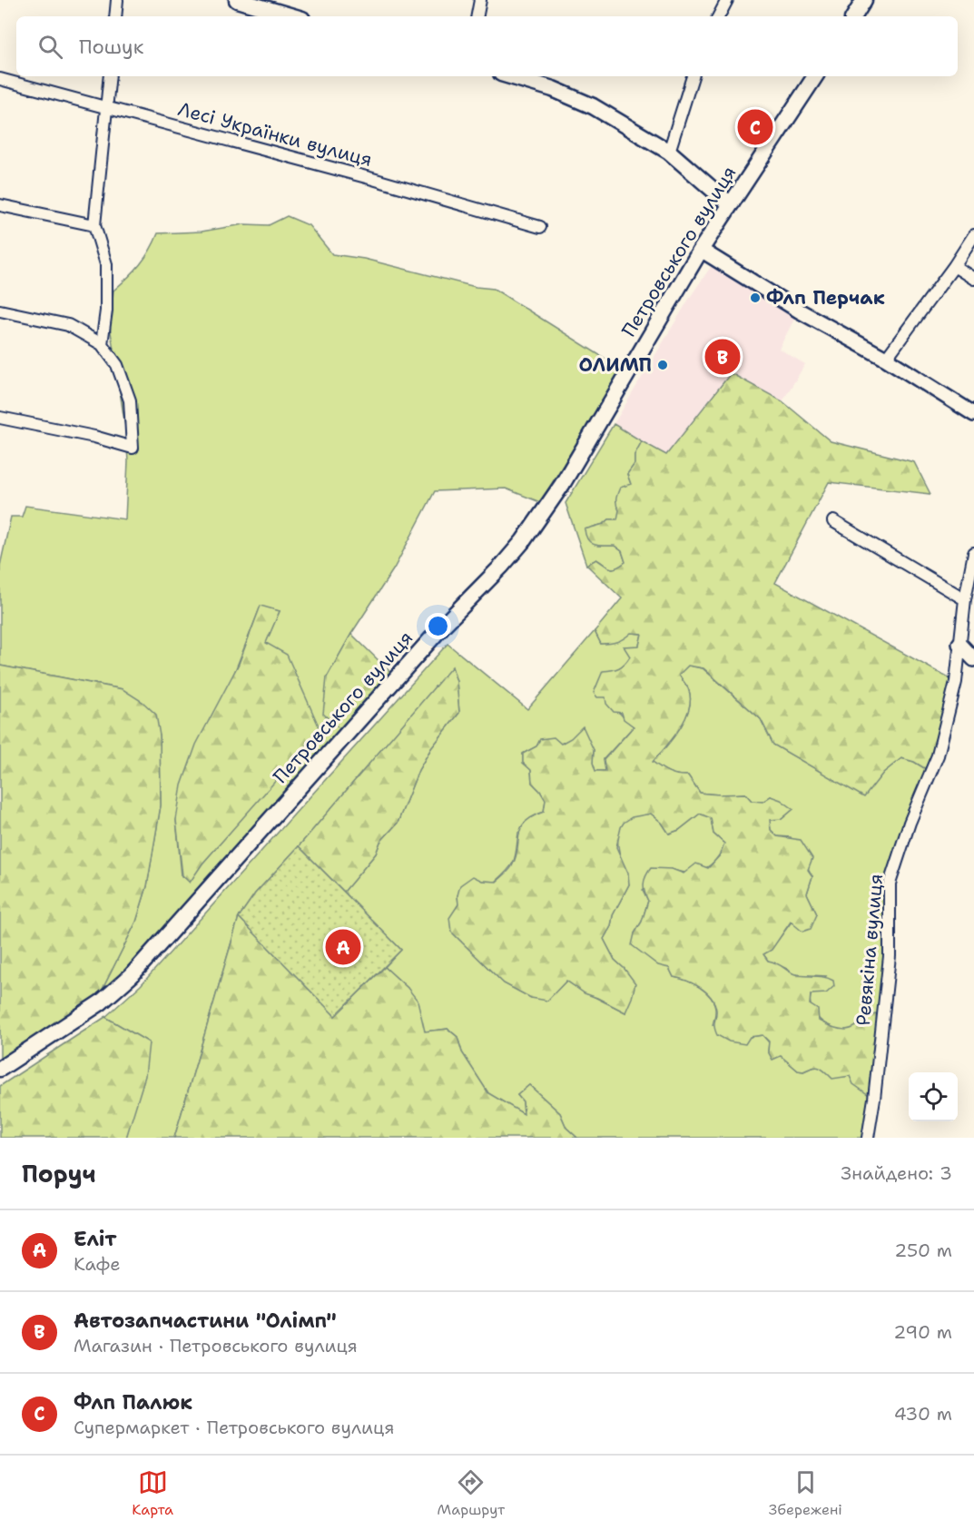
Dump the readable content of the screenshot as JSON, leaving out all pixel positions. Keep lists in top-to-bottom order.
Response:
{
  "streets": {
    "main road": ["Петровського вулиця"],
    "street": ["Лесі Українки вулиця", "Ревякіна вулиця"]
  },
  "places": ["Флп Перчак", "ОЛИМП"],
  "page": {
    "search": "Пошук",
    "pins": ["C", "B", "A"],
    "heading": ["Поруч", "Знайдено: 3"],
    "list": [
      {
        "mark": "A",
        "name": "Еліт",
        "note": "Кафе",
        "value": "250 m"
      },
      {
        "mark": "B",
        "name": "Автозапчастини \"Олімп\"",
        "note": "Магазин · Петровського вулиця",
        "value": "290 m"
      },
      {
        "mark": "C",
        "name": "Флп Палюк",
        "note": "Супермаркет · Петровського вулиця",
        "value": "430 m"
      }
    ],
    "nav": ["Карта", "Маршрут", "Збережені"]
  }
}
